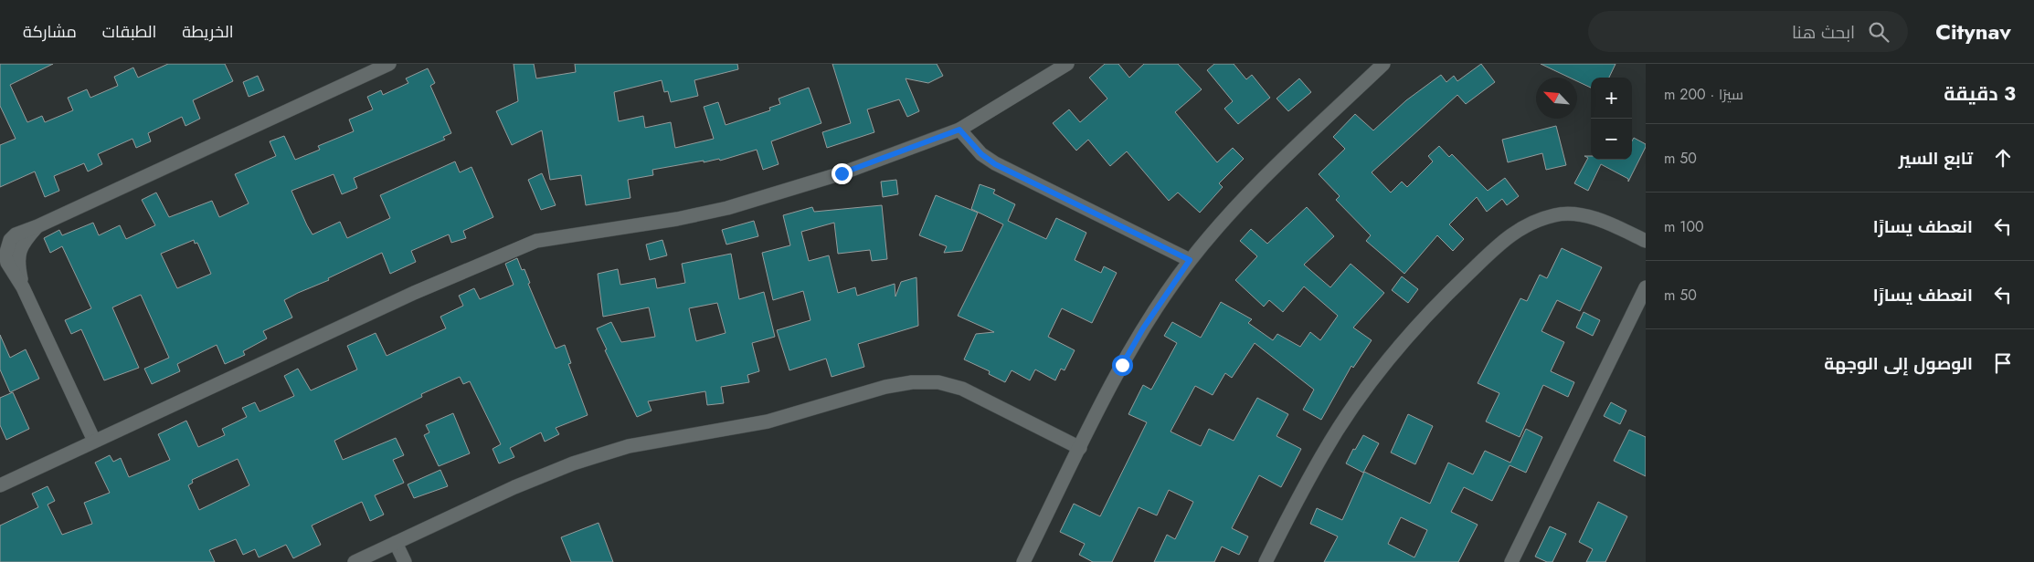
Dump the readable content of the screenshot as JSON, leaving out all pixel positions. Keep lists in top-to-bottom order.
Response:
{
  "north": "top left",
  "page": {
    "header": "Citynav",
    "search": "ابحث هنا",
    "nav": ["الخريطة", "الطبقات", "مشاركة"],
    "heading": ["3 دقيقة", "سيرًا · 200 m"],
    "map_buttons": ["+", "−"],
    "list": [
      ["تابع السير", "50 m"],
      ["انعطف يسارًا", "100 m"],
      ["انعطف يسارًا", "50 m"],
      "الوصول إلى الوجهة"
    ]
  }
}
